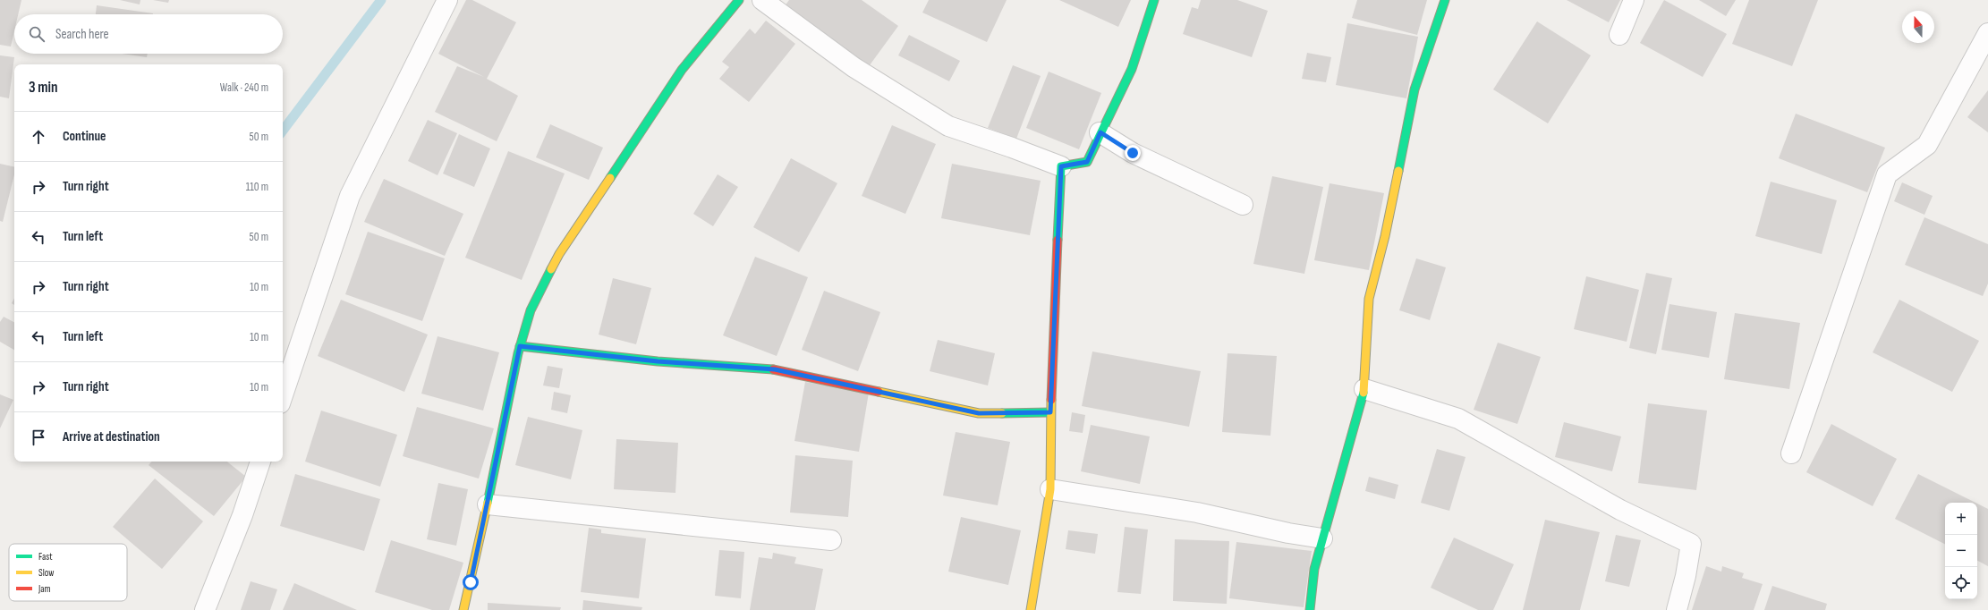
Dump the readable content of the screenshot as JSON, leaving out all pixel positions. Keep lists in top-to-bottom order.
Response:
{
  "legend": ["Fast", "Slow", "Jam"],
  "north": "top",
  "page": {
    "search": "Search here",
    "heading": ["3 min", "Walk · 240 m"],
    "list": [
      ["Continue", "50 m"],
      ["Turn right", "110 m"],
      ["Turn left", "50 m"],
      ["Turn right", "10 m"],
      ["Turn left", "10 m"],
      ["Turn right", "10 m"],
      "Arrive at destination"
    ],
    "map_buttons": ["+", "−"]
  }
}
